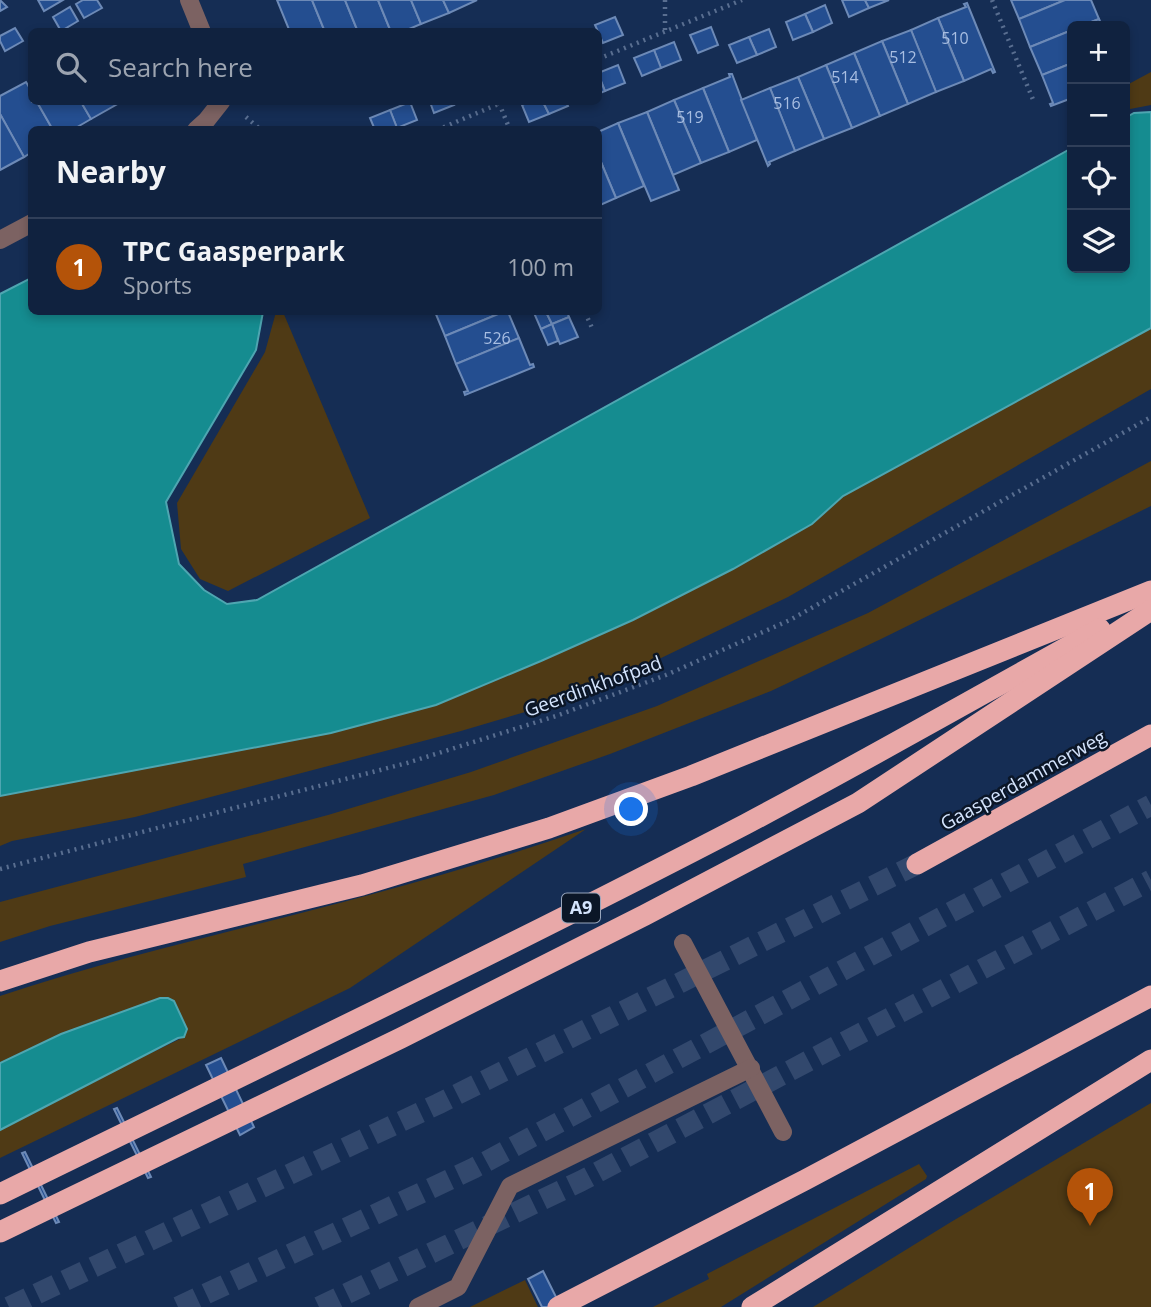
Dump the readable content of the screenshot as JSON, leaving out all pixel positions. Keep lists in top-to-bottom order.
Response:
{
  "streets": {
    "highway": ["Gaasperdammerweg", "A9"],
    "path": ["Geerdinkhofpad"]
  },
  "house_numbers": [
    "510",
    "512",
    "514",
    "516",
    "519",
    "526"
  ],
  "page": {
    "map_buttons": ["+", "−"],
    "search": "Search here",
    "heading": "Nearby",
    "list": [
      {
        "mark": "1",
        "name": "TPC Gaasperpark",
        "note": "Sports",
        "value": "100 m"
      }
    ],
    "pins": "1"
  }
}
